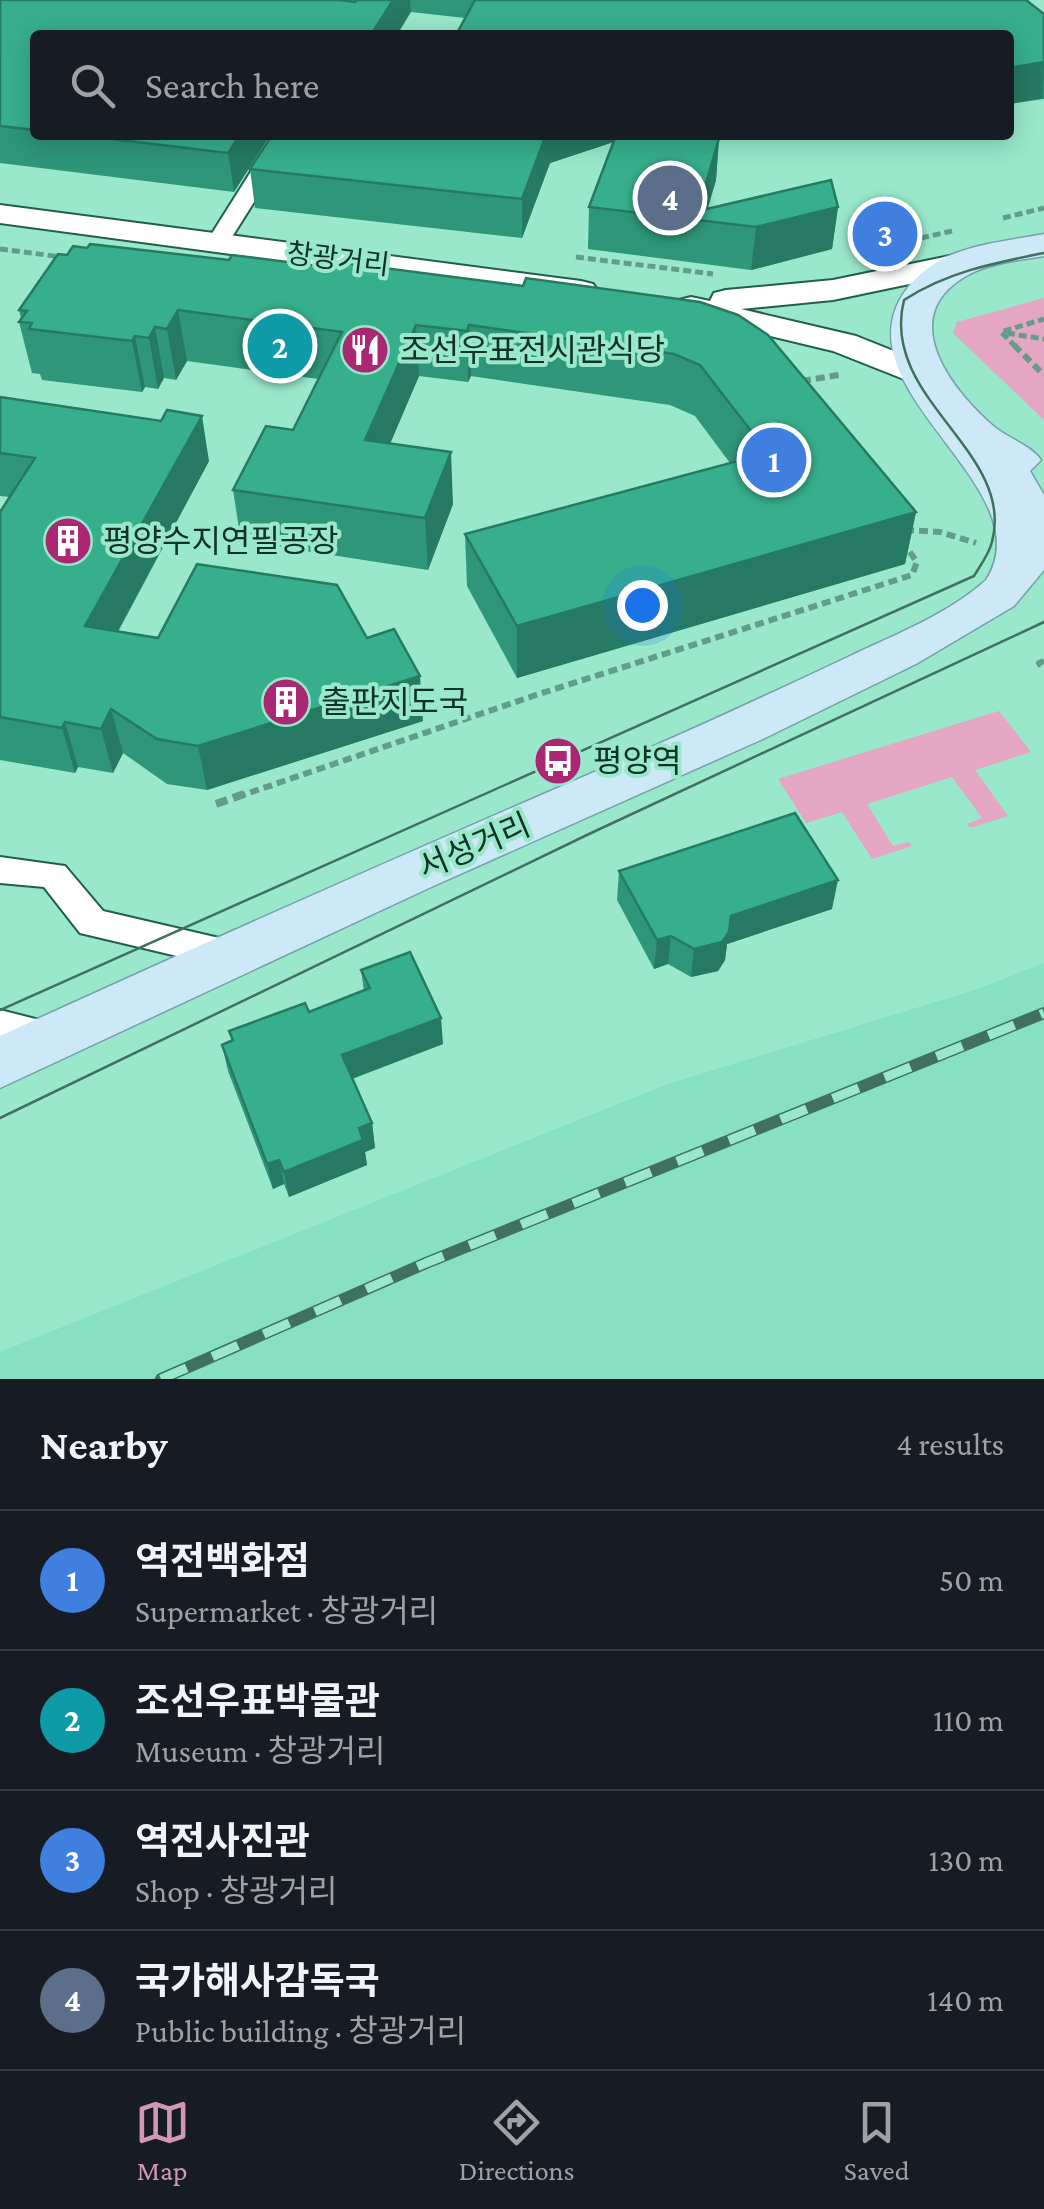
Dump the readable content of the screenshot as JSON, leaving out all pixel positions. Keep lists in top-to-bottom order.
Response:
{
  "streets": {
    "main road": ["창광거리", "서성거리"]
  },
  "places": {
    "restaurant": ["조선우표전시관식당"],
    "building": ["평양수지연필공장", "출판지도국"],
    "bus stop": ["평양역"]
  },
  "page": {
    "search": "Search here",
    "pins": [
      "4",
      "3",
      "2",
      "1"
    ],
    "heading": ["Nearby", "4 results"],
    "list": [
      {
        "mark": "1",
        "name": "역전백화점",
        "note": "Supermarket · 창광거리",
        "value": "50 m"
      },
      {
        "mark": "2",
        "name": "조선우표박물관",
        "note": "Museum · 창광거리",
        "value": "110 m"
      },
      {
        "mark": "3",
        "name": "역전사진관",
        "note": "Shop · 창광거리",
        "value": "130 m"
      },
      {
        "mark": "4",
        "name": "국가해사감독국",
        "note": "Public building · 창광거리",
        "value": "140 m"
      }
    ],
    "nav": ["Map", "Directions", "Saved"]
  }
}
